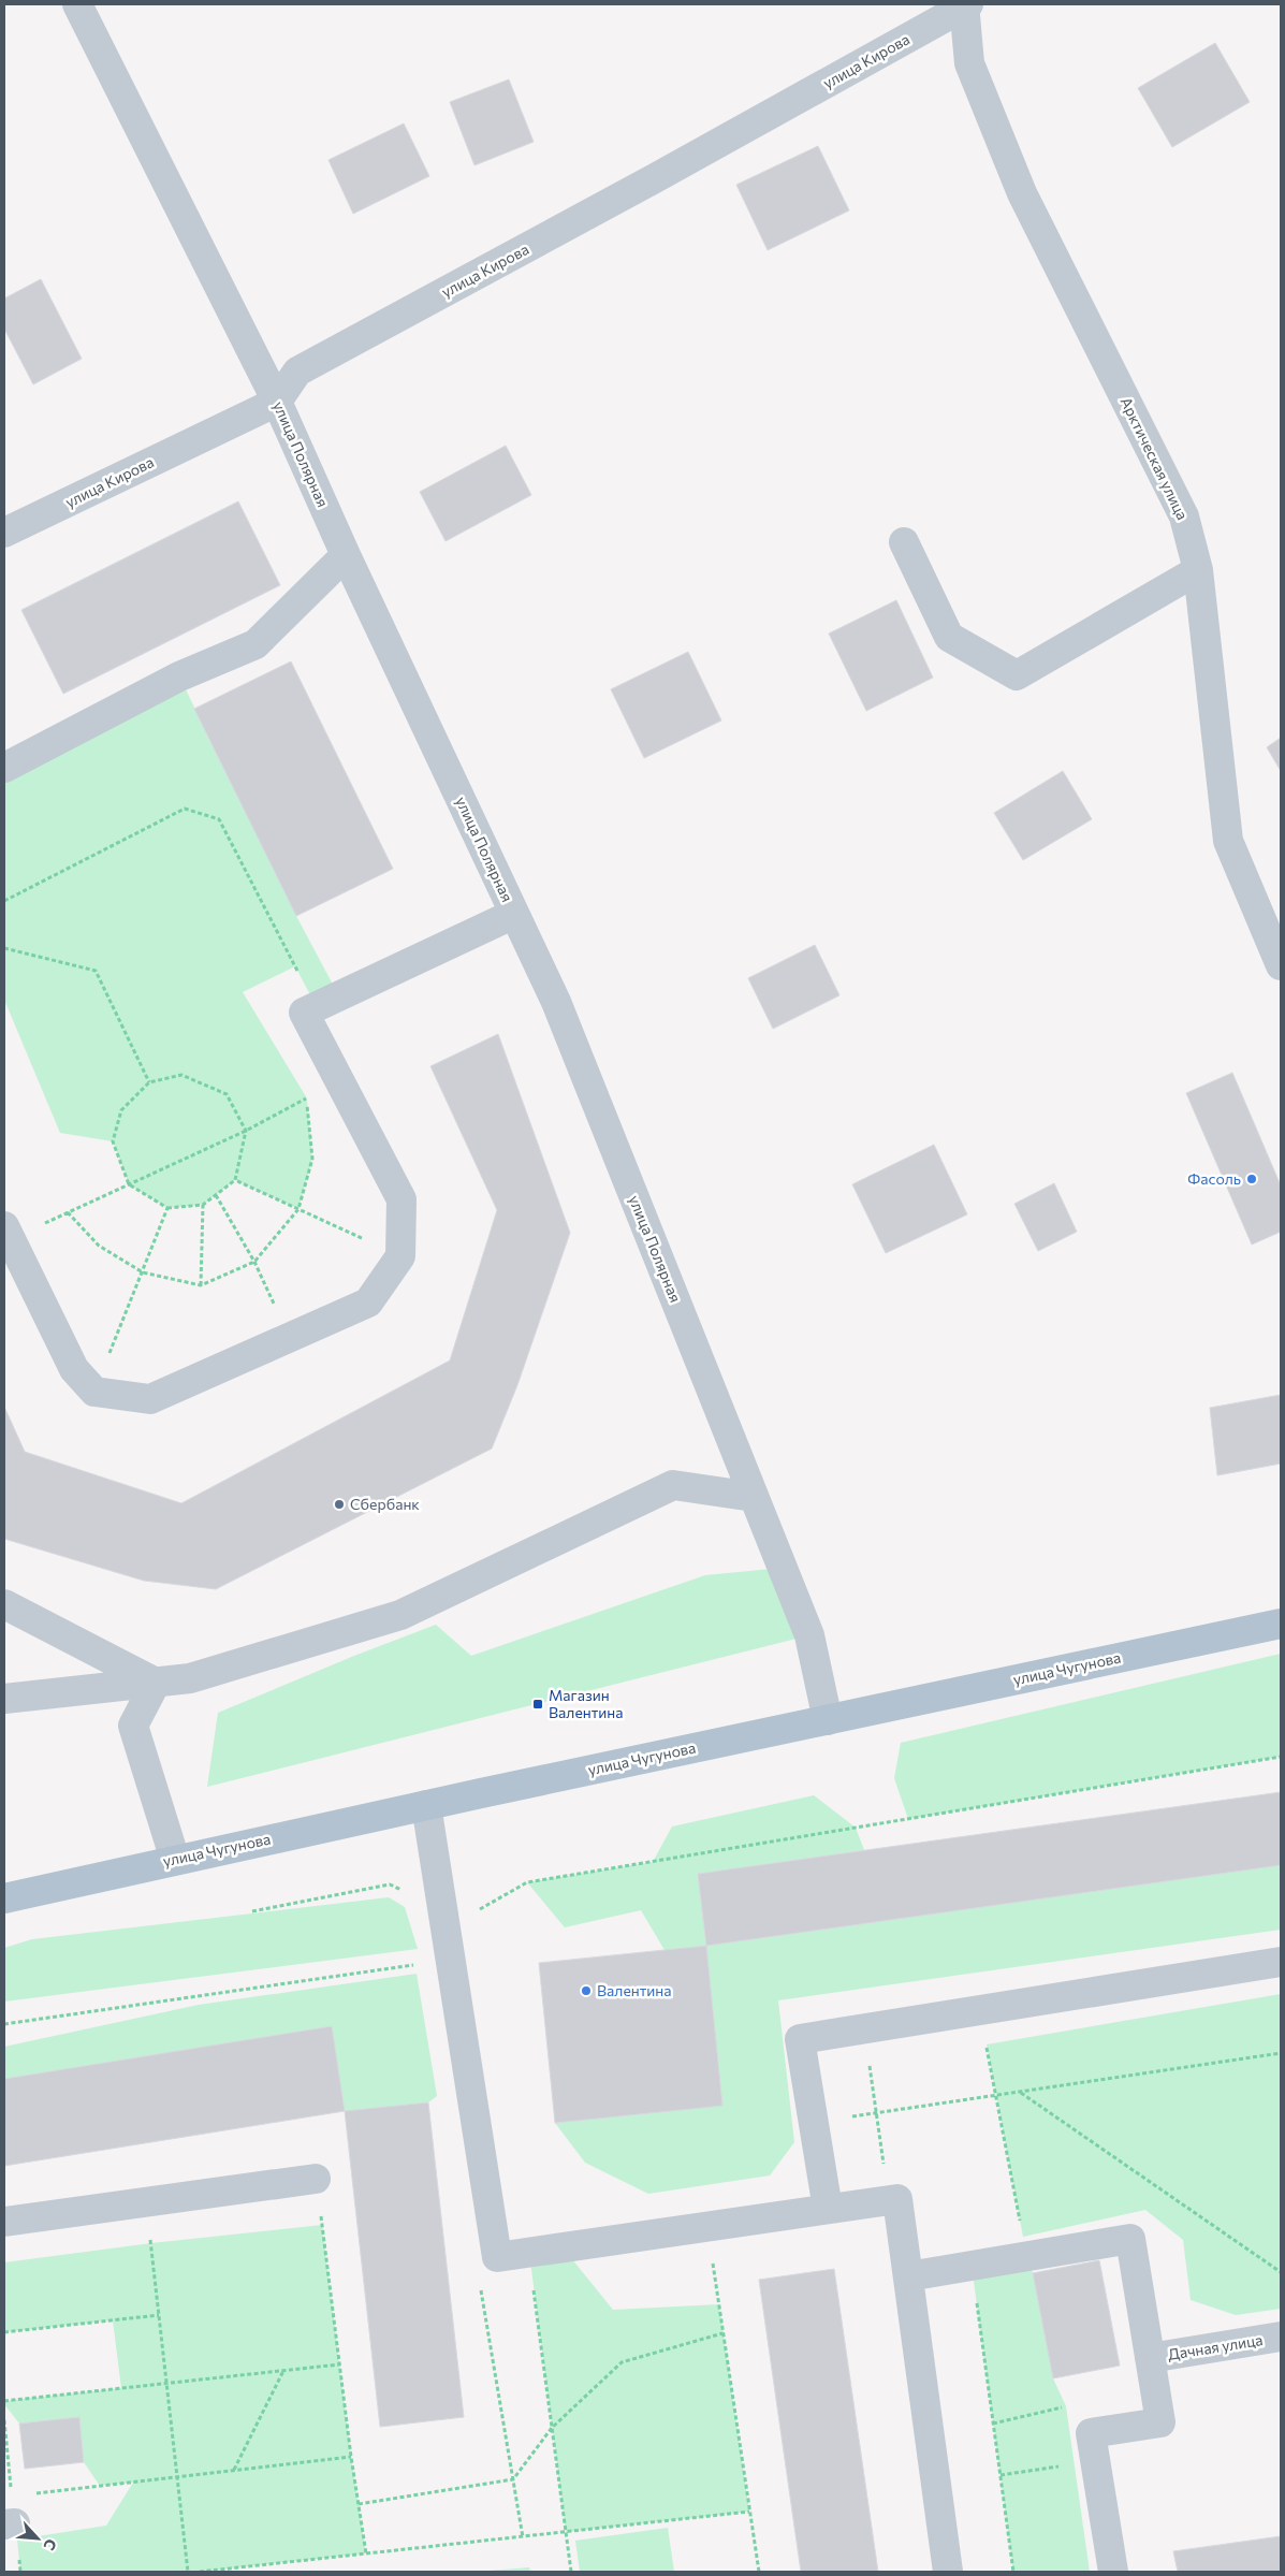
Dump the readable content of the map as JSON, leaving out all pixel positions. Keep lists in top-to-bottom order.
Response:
{
  "streets": {
    "main road": ["улица Чугунова"],
    "street": [
      "улица Кирова",
      "улица Полярная",
      "Арктическая улица",
      "Дачная улица"
    ]
  },
  "crossings": [
    ["улица Кирова", "улица Полярная"],
    ["улица Кирова", "Арктическая улица"],
    ["улица Полярная", "улица Чугунова"]
  ],
  "places": {
    "other": ["Фасоль", "Сбербанк", "Валентина"],
    "transit": ["Магазин Валентина"]
  },
  "north": "bottom right"
}
